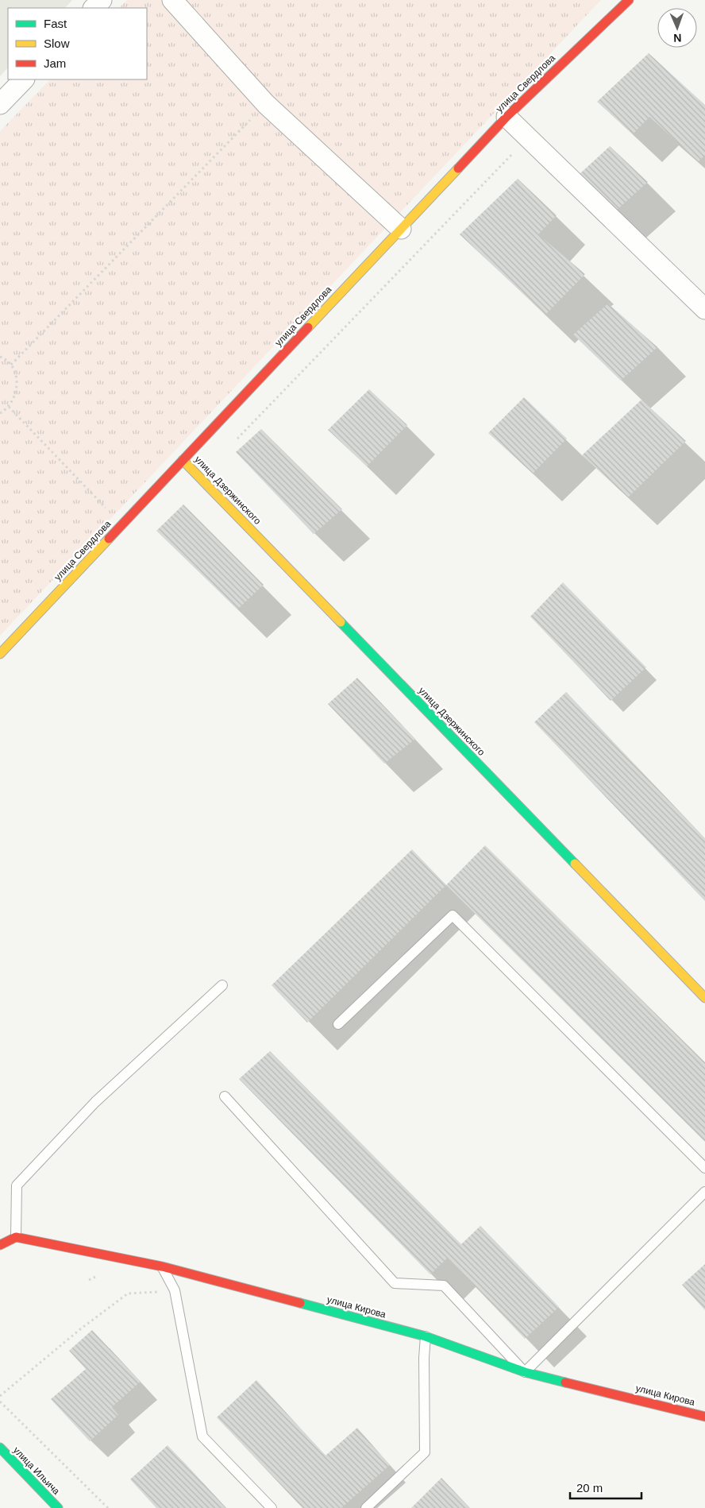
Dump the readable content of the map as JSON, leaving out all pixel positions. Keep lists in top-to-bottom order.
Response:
{
  "streets": {
    "street": [
      "улица Свердлова",
      "улица Дзержинского",
      "улица Кирова",
      "улица Ильича"
    ]
  },
  "crossings": [
    ["улица Свердлова", "улица Дзержинского"]
  ],
  "legend": ["Fast", "Slow", "Jam"],
  "scale_bar": "20 m",
  "north": "bottom"
}
